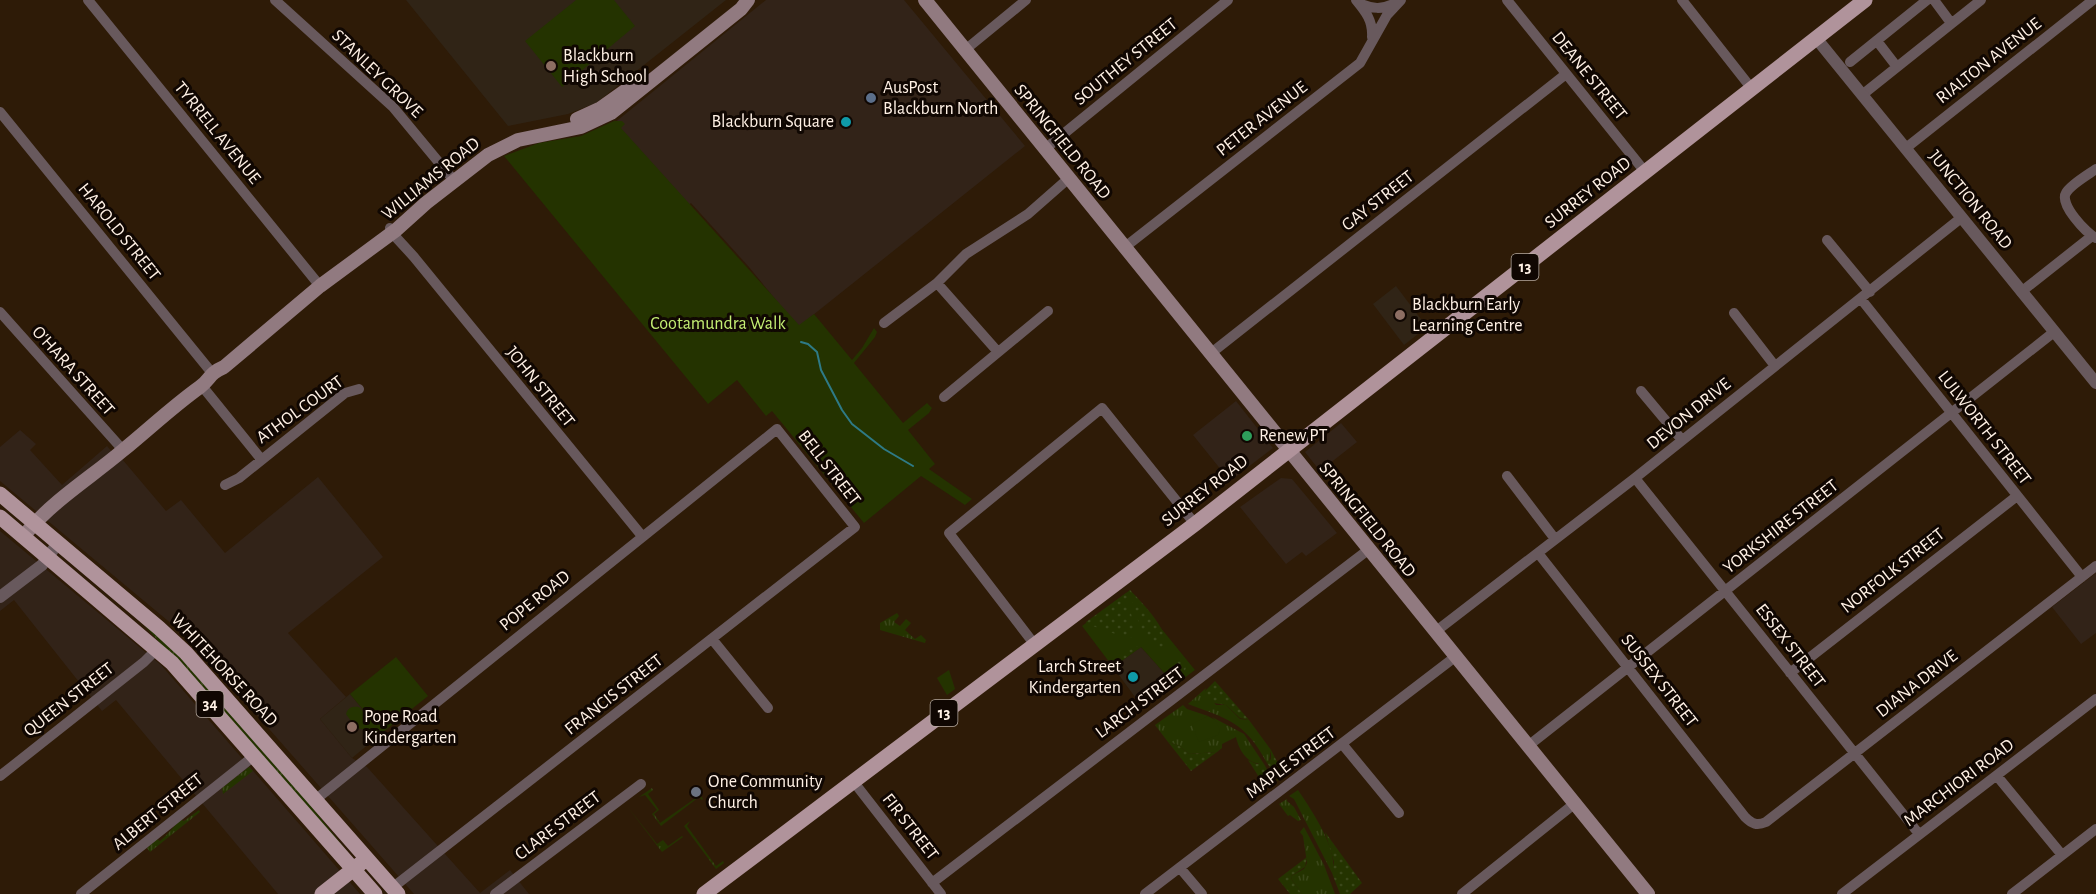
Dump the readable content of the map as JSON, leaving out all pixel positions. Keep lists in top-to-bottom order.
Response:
{
  "streets": {
    "main road": [
      "SPRINGFIELD ROAD",
      "WILLIAMS ROAD",
      "SURREY ROAD",
      "13",
      "WHITEHORSE ROAD",
      "34"
    ],
    "street": [
      "RIALTON AVENUE",
      "SOUTHEY STREET",
      "STANLEY GROVE",
      "DEANE STREET",
      "PETER AVENUE",
      "TYRRELL AVENUE",
      "JUNCTION ROAD",
      "GAY STREET",
      "HAROLD STREET",
      "O'HARA STREET",
      "JOHN STREET",
      "ATHOL COURT",
      "DEVON DRIVE",
      "LULWORTH STREET",
      "BELL STREET",
      "YORKSHIRE STREET",
      "NORFOLK STREET",
      "POPE ROAD",
      "ESSEX STREET",
      "SUSSEX STREET",
      "DIANA DRIVE",
      "FRANCIS STREET",
      "QUEEN STREET",
      "LARCH STREET",
      "MAPLE STREET",
      "MARCHIORI ROAD",
      "ALBERT STREET",
      "CLARE STREET",
      "FIR STREET"
    ]
  },
  "crossings": [
    ["RIALTON AVENUE", "JUNCTION ROAD"],
    ["SOUTHEY STREET", "SPRINGFIELD ROAD"],
    ["STANLEY GROVE", "WILLIAMS ROAD"],
    ["DEANE STREET", "SURREY ROAD"],
    ["DEANE STREET", "GAY STREET"],
    ["PETER AVENUE", "SPRINGFIELD ROAD"],
    ["TYRRELL AVENUE", "WILLIAMS ROAD"],
    ["SPRINGFIELD ROAD", "SURREY ROAD"],
    ["SPRINGFIELD ROAD", "GAY STREET"],
    ["SPRINGFIELD ROAD", "DEVON DRIVE"],
    ["SPRINGFIELD ROAD", "YORKSHIRE STREET"],
    ["SPRINGFIELD ROAD", "LARCH STREET"],
    ["SPRINGFIELD ROAD", "MAPLE STREET"],
    ["WILLIAMS ROAD", "HAROLD STREET"],
    ["WILLIAMS ROAD", "O'HARA STREET"],
    ["WILLIAMS ROAD", "JOHN STREET"],
    ["WILLIAMS ROAD", "ATHOL COURT"],
    ["WILLIAMS ROAD", "WHITEHORSE ROAD"],
    ["SURREY ROAD", "JUNCTION ROAD"],
    ["SURREY ROAD", "FIR STREET"],
    ["JUNCTION ROAD", "DEVON DRIVE"],
    ["JUNCTION ROAD", "YORKSHIRE STREET"],
    ["JOHN STREET", "POPE ROAD"],
    ["DEVON DRIVE", "LULWORTH STREET"],
    ["DEVON DRIVE", "ESSEX STREET"],
    ["DEVON DRIVE", "SUSSEX STREET"],
    ["LULWORTH STREET", "YORKSHIRE STREET"],
    ["LULWORTH STREET", "NORFOLK STREET"],
    ["LULWORTH STREET", "DIANA DRIVE"],
    ["BELL STREET", "POPE ROAD"],
    ["BELL STREET", "FRANCIS STREET"],
    ["YORKSHIRE STREET", "ESSEX STREET"],
    ["YORKSHIRE STREET", "SUSSEX STREET"],
    ["NORFOLK STREET", "ESSEX STREET"],
    ["POPE ROAD", "WHITEHORSE ROAD"],
    ["ESSEX STREET", "DIANA DRIVE"],
    ["ESSEX STREET", "MARCHIORI ROAD"],
    ["WHITEHORSE ROAD", "FRANCIS STREET"],
    ["WHITEHORSE ROAD", "QUEEN STREET"],
    ["WHITEHORSE ROAD", "ALBERT STREET"],
    ["SUSSEX STREET", "DIANA DRIVE"],
    ["LARCH STREET", "FIR STREET"]
  ],
  "parks": ["Cootamundra Walk"],
  "places": [
    "Blackburn High School",
    "AusPost Blackburn North",
    "Blackburn Square",
    "Blackburn Early Learning Centre",
    "Renew PT",
    "Larch Street Kindergarten",
    "Pope Road Kindergarten",
    "One Community Church"
  ]
}
